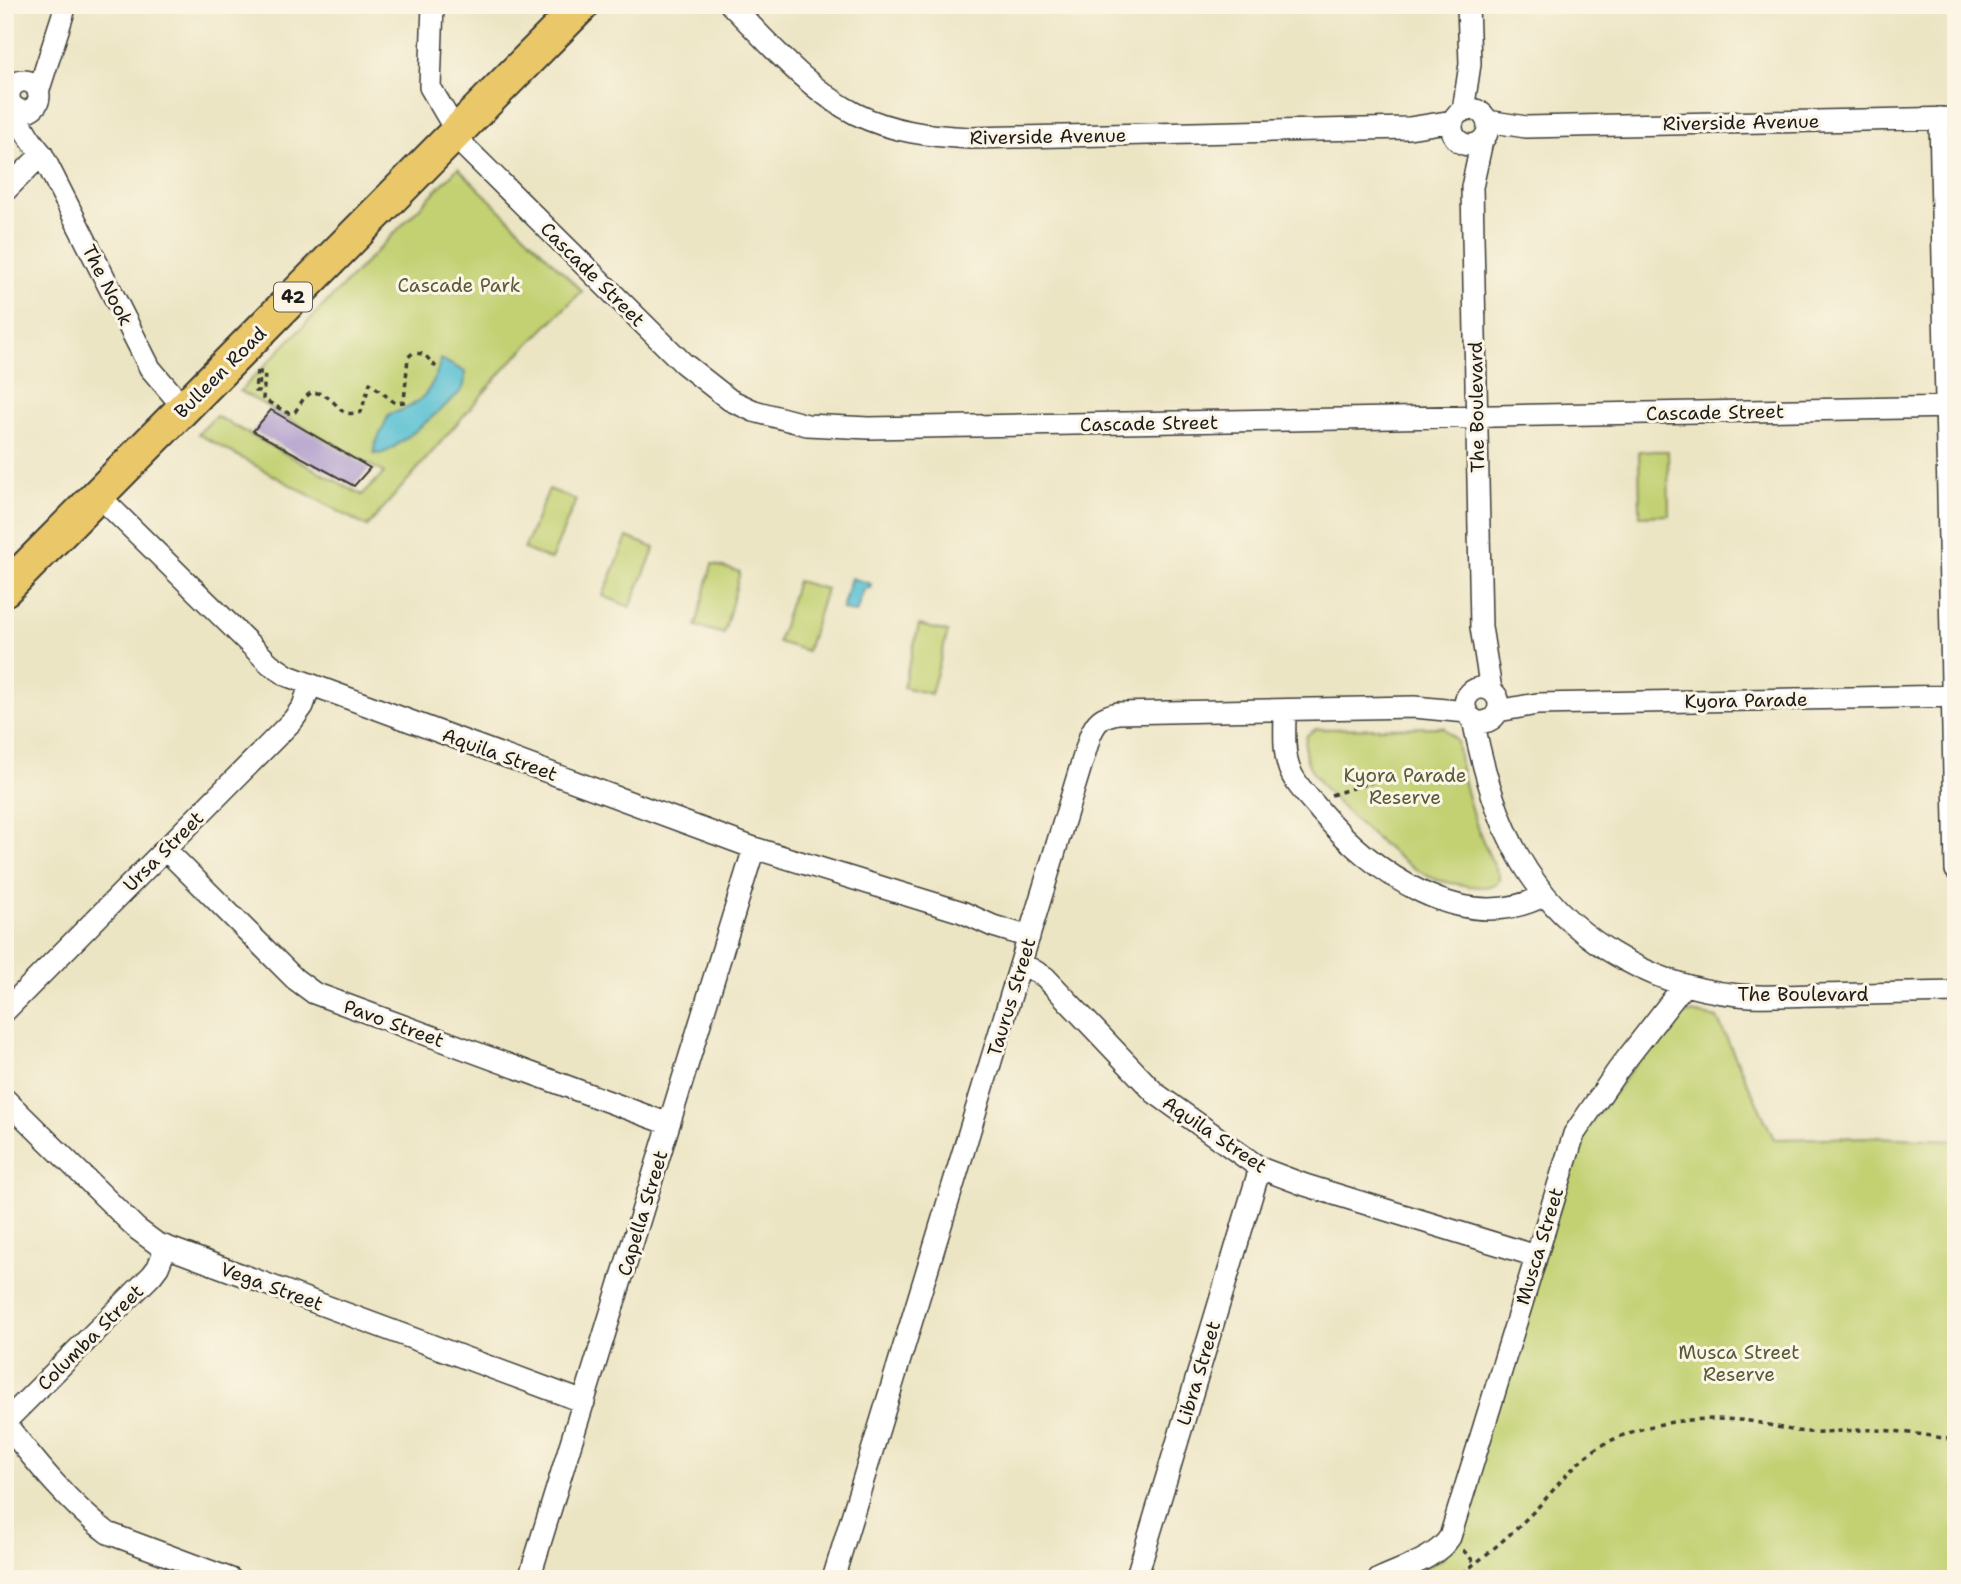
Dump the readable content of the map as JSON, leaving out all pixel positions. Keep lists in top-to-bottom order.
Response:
{
  "streets": {
    "main road": ["42", "Bulleen Road"],
    "street": [
      "Riverside Avenue",
      "Cascade Street",
      "The Nook",
      "The Boulevard",
      "Kyora Parade",
      "Aquila Street",
      "Ursa Street",
      "Taurus Street",
      "Pavo Street",
      "Capella Street",
      "Musca Street",
      "Vega Street",
      "Columba Street",
      "Libra Street"
    ]
  },
  "crossings": [
    ["Riverside Avenue", "The Boulevard"],
    ["Cascade Street", "Bulleen Road"],
    ["Cascade Street", "The Boulevard"],
    ["The Nook", "Bulleen Road"],
    ["Bulleen Road", "Aquila Street"],
    ["The Boulevard", "Kyora Parade"],
    ["The Boulevard", "Taurus Street"],
    ["The Boulevard", "Musca Street"],
    ["Kyora Parade", "Taurus Street"],
    ["Aquila Street", "Ursa Street"],
    ["Aquila Street", "Taurus Street"],
    ["Aquila Street", "Capella Street"],
    ["Aquila Street", "Musca Street"],
    ["Aquila Street", "Libra Street"],
    ["Ursa Street", "Pavo Street"],
    ["Pavo Street", "Capella Street"],
    ["Capella Street", "Vega Street"],
    ["Vega Street", "Columba Street"]
  ],
  "parks": ["Cascade Park", "Kyora Parade Reserve", "Musca Street Reserve"]
}
